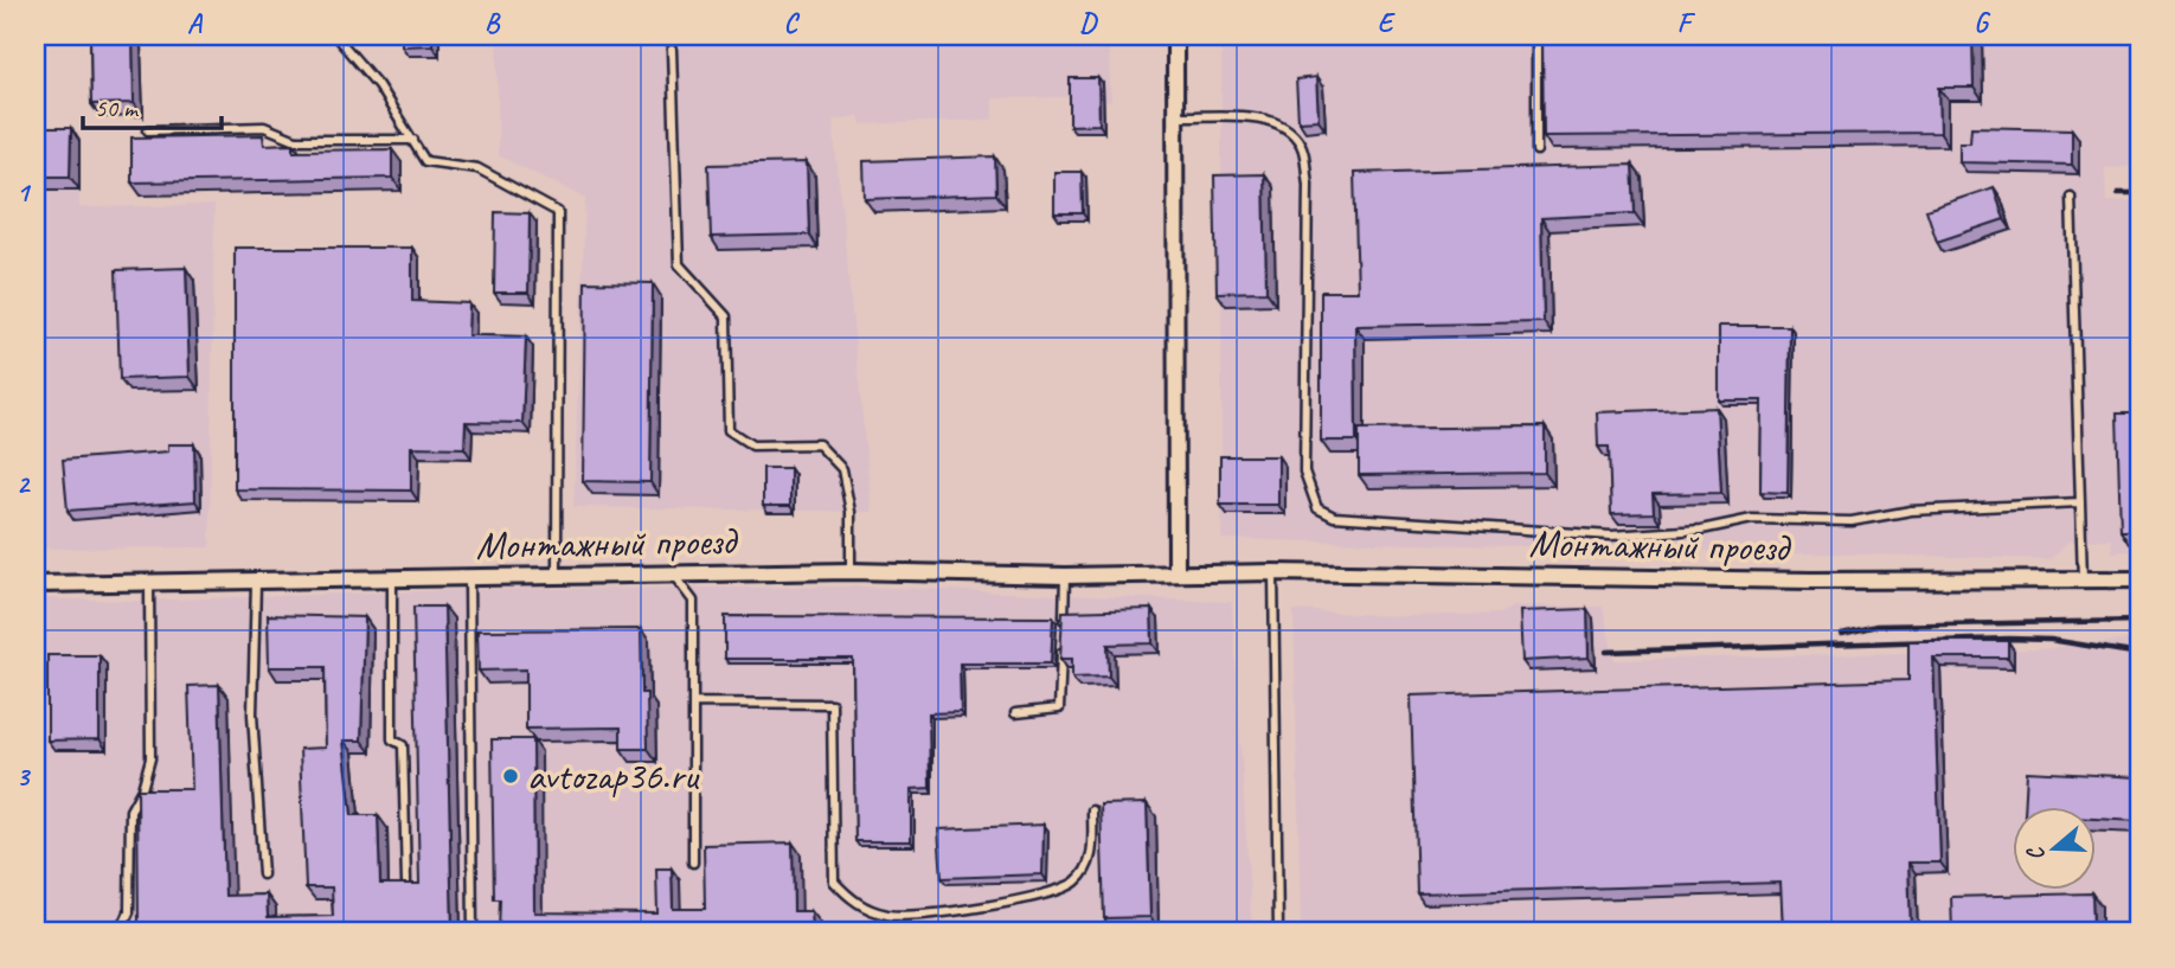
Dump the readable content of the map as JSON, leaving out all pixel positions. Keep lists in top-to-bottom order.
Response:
{
  "streets": {
    "street": ["Монтажный проезд"]
  },
  "places": ["avtozap36.ru"],
  "scale_bar": "50 m",
  "north": "left",
  "grid": {
    "columns": [
      "A",
      "B",
      "C",
      "D",
      "E",
      "F",
      "G"
    ],
    "rows": ["1", "2", "3"]
  }
}
